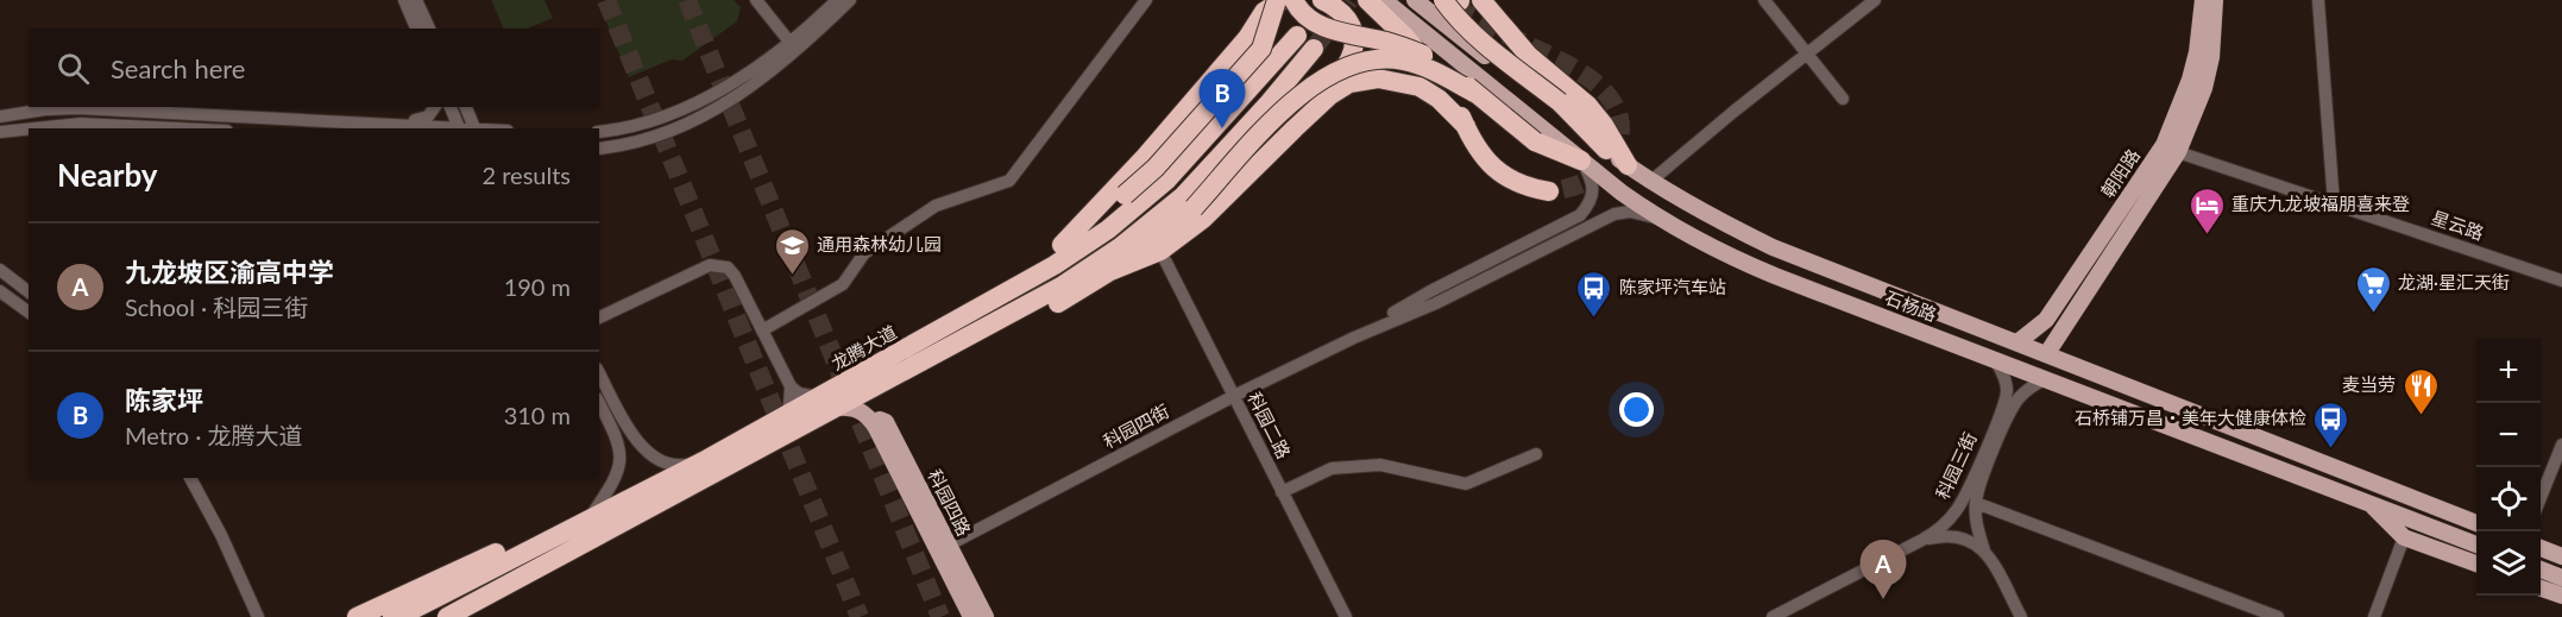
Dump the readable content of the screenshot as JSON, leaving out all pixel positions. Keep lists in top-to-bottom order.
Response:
{
  "streets": {
    "highway": ["龙腾大道"],
    "main road": ["朝阳路", "石杨路", "科园四路"],
    "street": [
      "星云路",
      "科园二路",
      "科园四街",
      "科园三街"
    ]
  },
  "crossings": [
    ["朝阳路", "星云路"],
    ["朝阳路", "石杨路"],
    ["石杨路", "科园四街"],
    ["石杨路", "科园三街"],
    ["龙腾大道", "科园四路"],
    ["科园二路", "科园四街"],
    ["科园四街", "科园四路"]
  ],
  "places": {
    "hotel": ["重庆九龙坡福朋喜来登"],
    "school or university": ["通用森林幼儿园"],
    "supermarket": ["龙湖·星汇天街"],
    "bus stop": ["陈家坪汽车站", "石桥铺万昌‧美年大健康体检"],
    "restaurant": ["麦当劳"]
  },
  "page": {
    "search": "Search here",
    "pins": ["B", "A"],
    "heading": ["Nearby", "2 results"],
    "list": [
      {
        "mark": "A",
        "name": "九龙坡区渝高中学",
        "note": "School · 科园三街",
        "value": "190 m"
      },
      {
        "mark": "B",
        "name": "陈家坪",
        "note": "Metro · 龙腾大道",
        "value": "310 m"
      }
    ],
    "map_buttons": ["+", "−"]
  }
}
